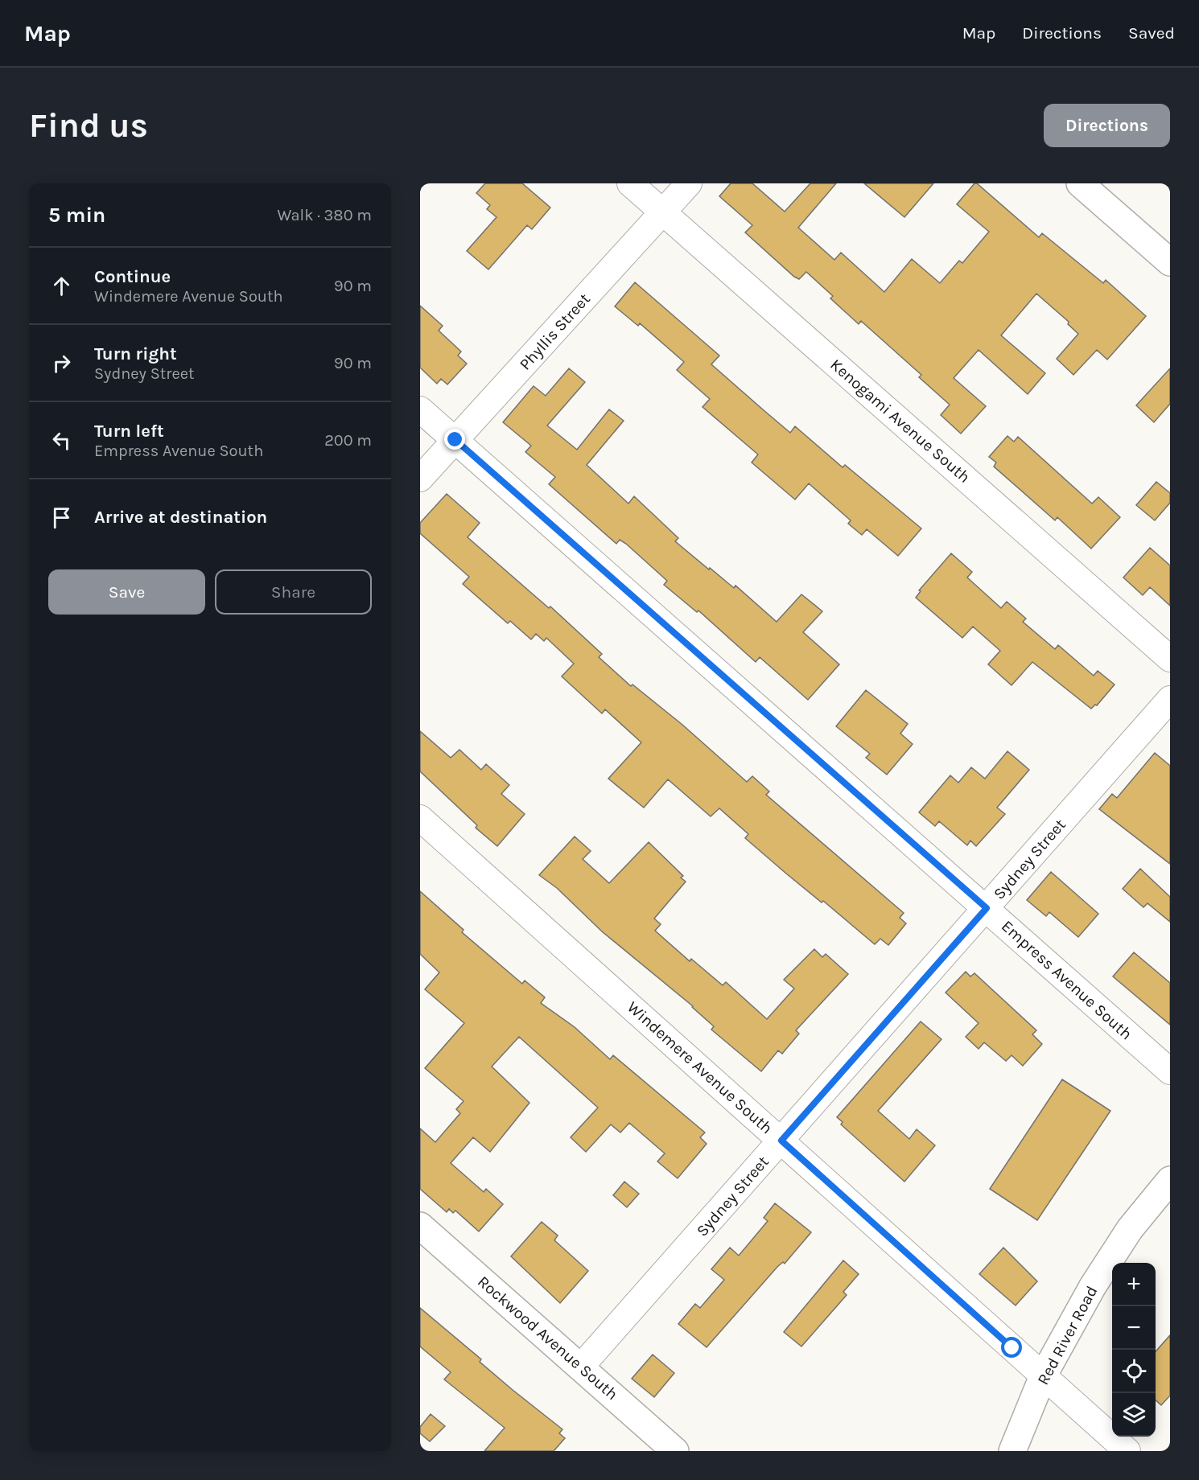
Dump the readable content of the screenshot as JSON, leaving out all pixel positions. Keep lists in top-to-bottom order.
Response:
{
  "streets": {
    "main road": ["Red River Road", "Rockwood Avenue South"],
    "street": [
      "Phyllis Street",
      "Kenogami Avenue South",
      "Sydney Street",
      "Empress Avenue South",
      "Windemere Avenue South"
    ]
  },
  "crossings": [
    ["Phyllis Street", "Kenogami Avenue South"],
    ["Phyllis Street", "Empress Avenue South"],
    ["Sydney Street", "Empress Avenue South"],
    ["Sydney Street", "Windemere Avenue South"],
    ["Sydney Street", "Rockwood Avenue South"],
    ["Windemere Avenue South", "Red River Road"]
  ],
  "page": {
    "header": "Map",
    "nav": ["Map", "Directions", "Saved"],
    "buttons": [
      "Directions",
      ["Save", "Share"]
    ],
    "title": "Find us",
    "heading": ["5 min", "Walk · 380 m"],
    "list": [
      ["Continue", "Windemere Avenue South", "90 m"],
      ["Turn right", "Sydney Street", "90 m"],
      ["Turn left", "Empress Avenue South", "200 m"],
      "Arrive at destination"
    ],
    "map_buttons": ["+", "−"]
  }
}
